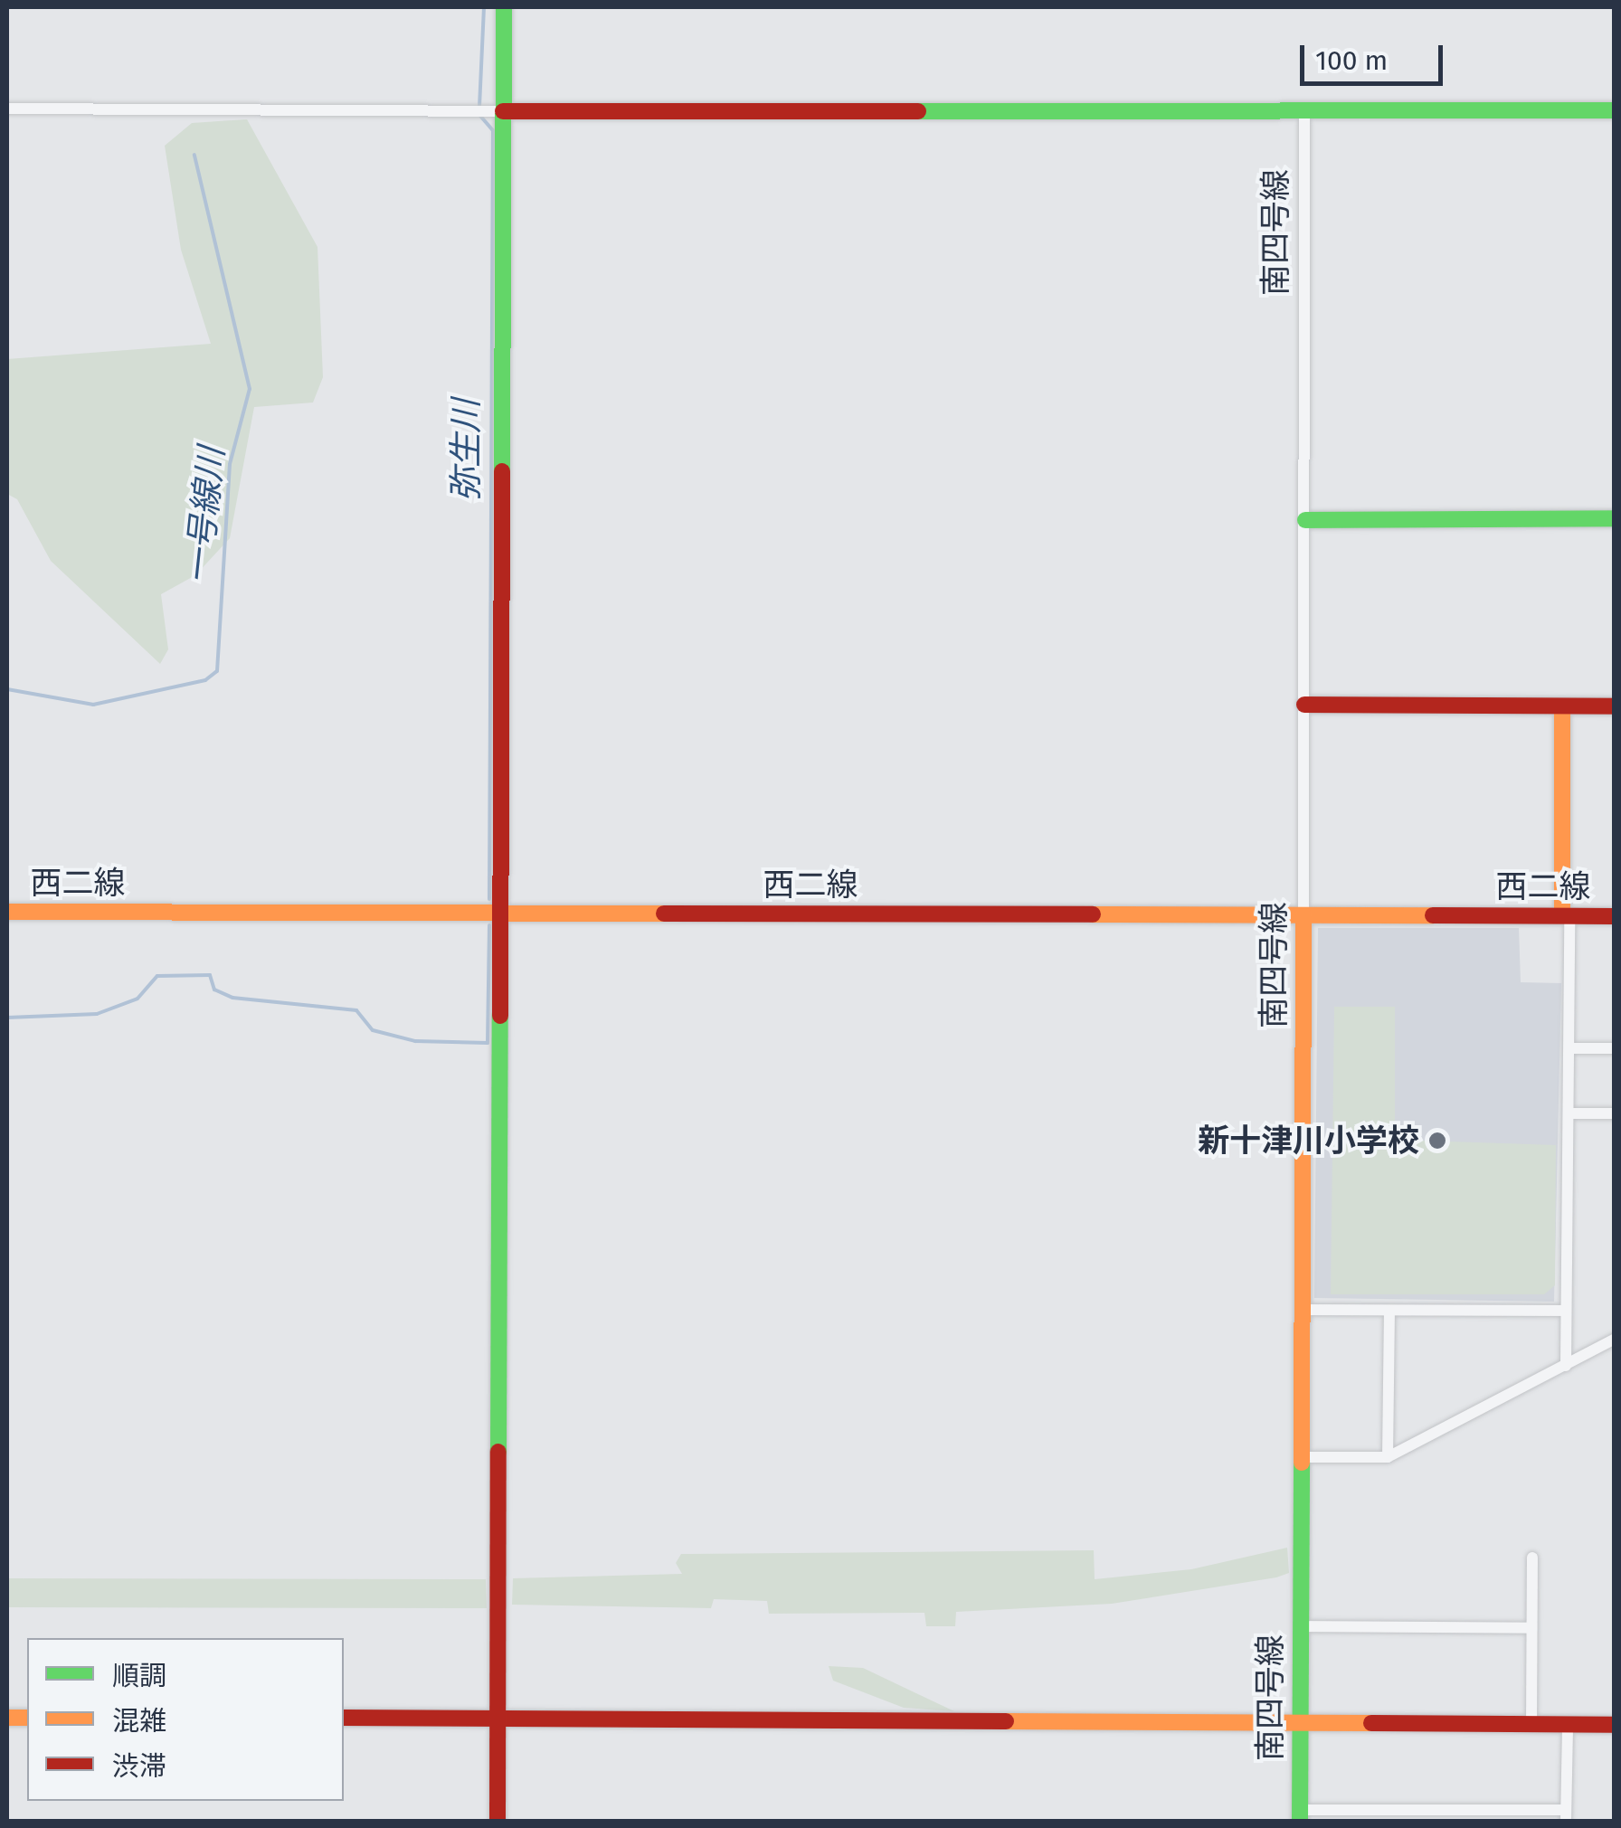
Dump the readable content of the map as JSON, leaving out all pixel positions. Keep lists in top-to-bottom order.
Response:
{
  "streets": {
    "street": ["南四号線", "西二線"]
  },
  "crossings": [
    ["南四号線", "西二線"]
  ],
  "water": ["弥生川", "一号線川"],
  "places": ["新十津川小学校"],
  "legend": ["順調", "混雑", "渋滞"],
  "scale_bar": "100 m"
}
